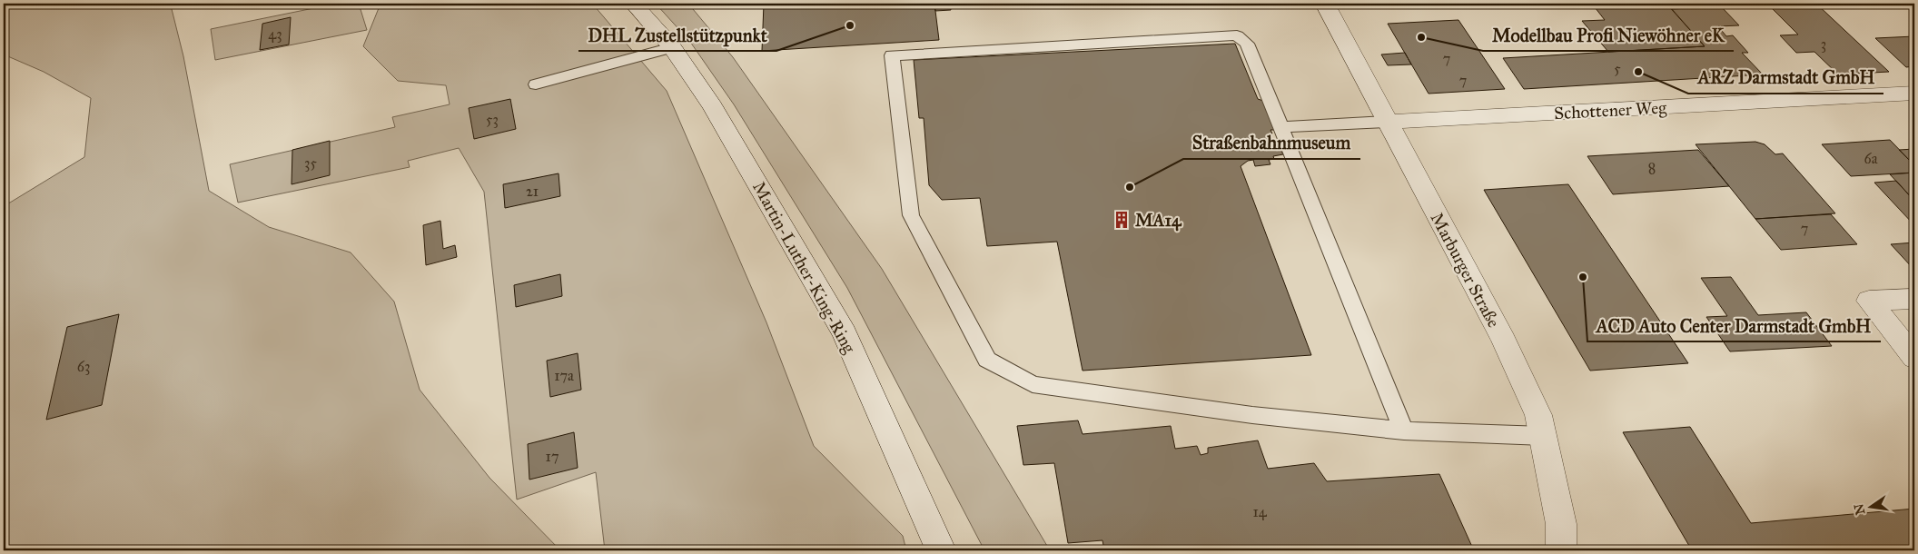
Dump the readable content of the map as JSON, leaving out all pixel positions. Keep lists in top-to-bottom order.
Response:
{
  "streets": {
    "street": ["Schottener Weg", "Martin-Luther-King-Ring", "Marburger Straße"]
  },
  "crossings": [
    ["Schottener Weg", "Marburger Straße"]
  ],
  "places": {
    "other": [
      "DHL Zustellstützpunkt",
      "Modellbau Profi Niewöhner eK",
      "ARZ Darmstadt GmbH",
      "Straßenbahnmuseum",
      "ACD Auto Center Darmstadt GmbH"
    ],
    "building": ["MA14"]
  },
  "house_numbers": [
    "43",
    "3",
    "7",
    "5",
    "7",
    "53",
    "6a",
    "35",
    "8",
    "21",
    "7",
    "63",
    "17a",
    "17",
    "14"
  ],
  "north": "left"
}
